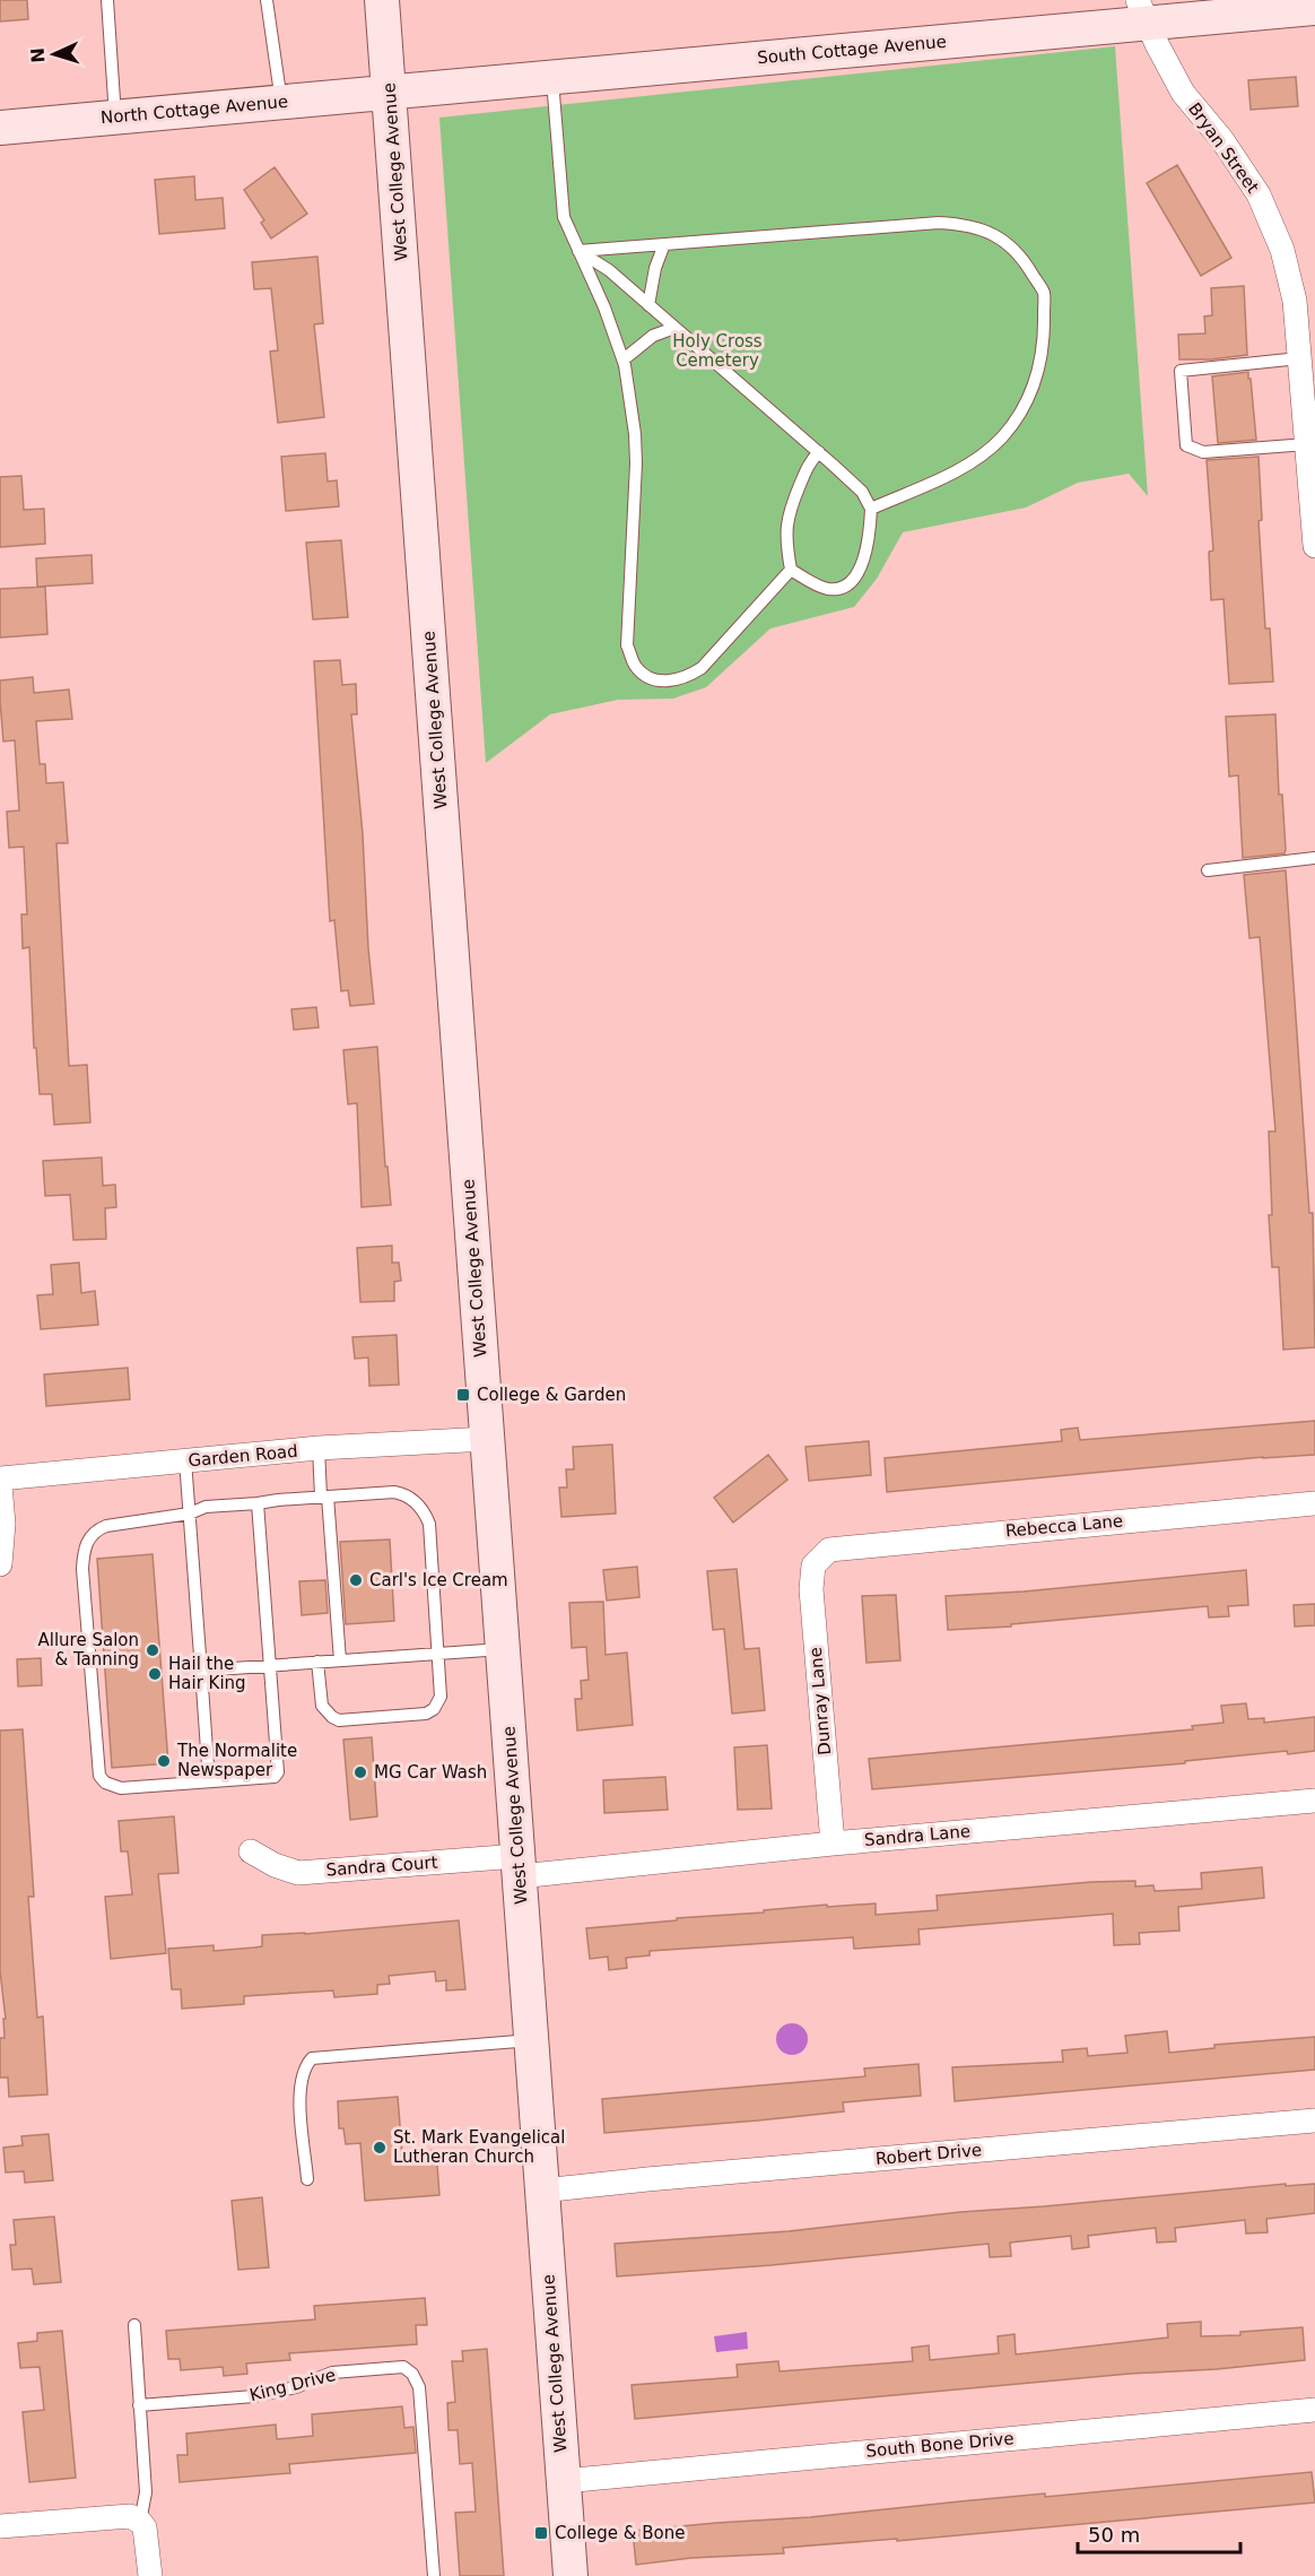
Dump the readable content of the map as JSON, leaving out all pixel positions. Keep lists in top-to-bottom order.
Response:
{
  "streets": {
    "main road": ["South Cottage Avenue", "North Cottage Avenue", "West College Avenue"],
    "street": [
      "Bryan Street",
      "Garden Road",
      "Rebecca Lane",
      "Dunray Lane",
      "Sandra Lane",
      "Sandra Court",
      "Robert Drive",
      "South Bone Drive"
    ],
    "lane": ["King Drive"]
  },
  "crossings": [
    ["South Cottage Avenue", "North Cottage Avenue"],
    ["South Cottage Avenue", "Bryan Street"],
    ["South Cottage Avenue", "West College Avenue"],
    ["North Cottage Avenue", "West College Avenue"],
    ["West College Avenue", "Garden Road"],
    ["West College Avenue", "Sandra Lane"],
    ["West College Avenue", "Sandra Court"],
    ["West College Avenue", "Robert Drive"],
    ["West College Avenue", "South Bone Drive"],
    ["Rebecca Lane", "Dunray Lane"],
    ["Dunray Lane", "Sandra Lane"],
    ["Sandra Lane", "Sandra Court"]
  ],
  "parks": ["Holy Cross Cemetery"],
  "places": {
    "transit": ["College & Garden", "College & Bone"],
    "other": [
      "Carl's Ice Cream",
      "Allure Salon & Tanning",
      "Hail the Hair King",
      "The Normalite Newspaper",
      "MG Car Wash",
      "St. Mark Evangelical Lutheran Church"
    ]
  },
  "scale_bar": "50 m",
  "north": "left"
}
